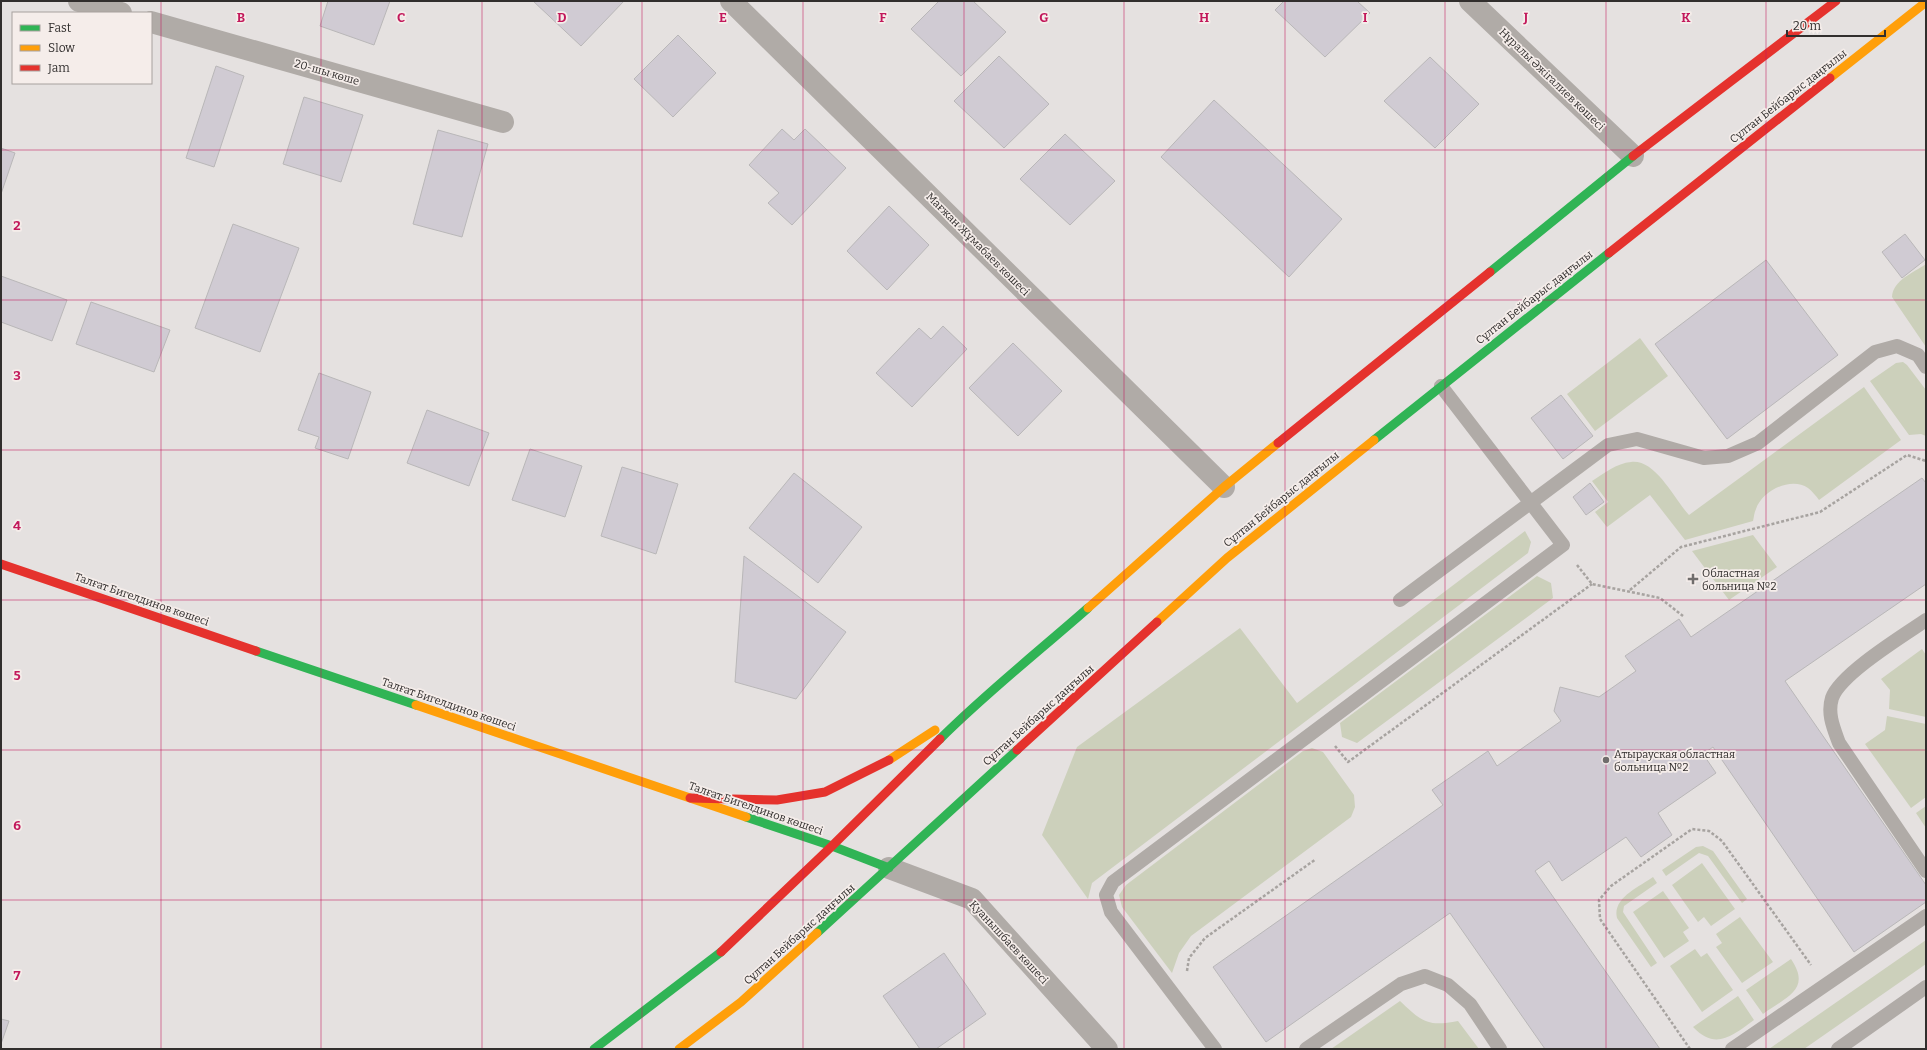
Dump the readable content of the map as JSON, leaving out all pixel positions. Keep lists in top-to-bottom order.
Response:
{
  "streets": {
    "main road": ["Сұлтан Бейбарыс даңғылы", "Талғат Бигелдинов көшесі"],
    "street": [
      "20-шы көше",
      "Нұралы Әжiгалиев көшесi",
      "Мағжан Жұмабаев көшесі",
      "Қуанышбаев көшесі"
    ]
  },
  "crossings": [
    ["Сұлтан Бейбарыс даңғылы", "Талғат Бигелдинов көшесі"],
    ["Сұлтан Бейбарыс даңғылы", "Қуанышбаев көшесі"],
    ["Талғат Бигелдинов көшесі", "Қуанышбаев көшесі"]
  ],
  "places": {
    "health": ["Областная больница №2"],
    "other": ["Атырауская областная больница №2"]
  },
  "legend": ["Fast", "Slow", "Jam"],
  "scale_bar": "20 m",
  "grid": {
    "columns": [
      "B",
      "C",
      "D",
      "E",
      "F",
      "G",
      "H",
      "I",
      "J",
      "K"
    ],
    "rows": [
      "2",
      "3",
      "4",
      "5",
      "6",
      "7"
    ]
  }
}
